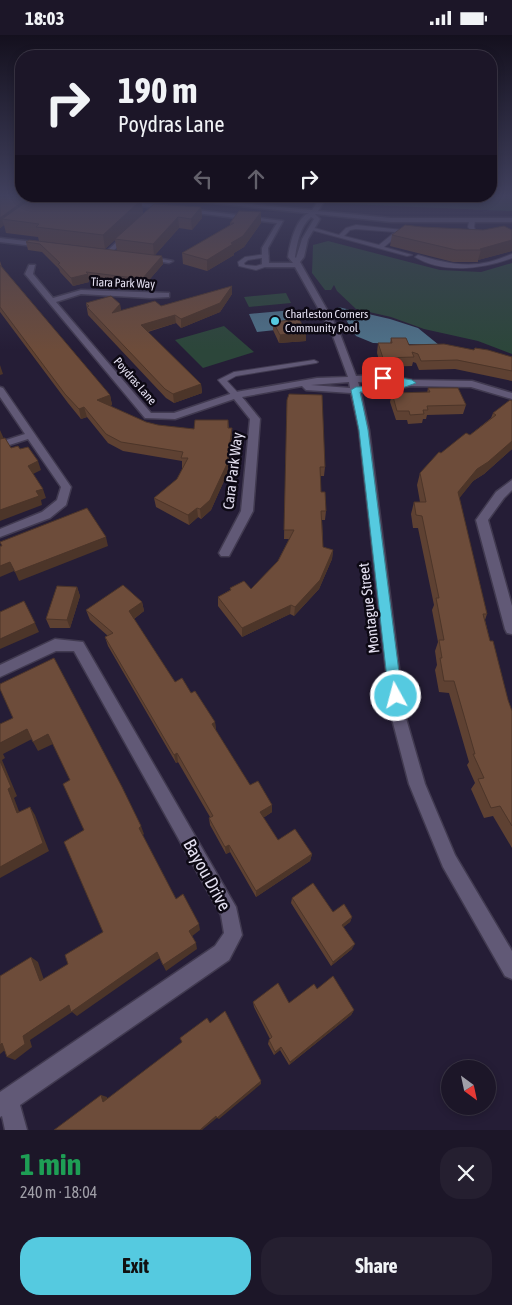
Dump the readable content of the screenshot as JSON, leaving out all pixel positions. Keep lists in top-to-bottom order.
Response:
{
  "streets": {
    "street": [
      "Tiara Park Way",
      "Poydras Lane",
      "Cara Park Way",
      "Montague Street",
      "Bayou Drive"
    ]
  },
  "crossings": [
    ["Tiara Park Way", "Poydras Lane"],
    ["Poydras Lane", "Cara Park Way"],
    ["Poydras Lane", "Montague Street"]
  ],
  "places": ["Charleston Corners Community Pool"],
  "north": "bottom right",
  "page": {
    "status": "18:03",
    "turn": ["190 m", "Poydras Lane"],
    "heading": ["1 min", "240 m · 18:04"],
    "buttons": ["Exit", "Share"]
  }
}
